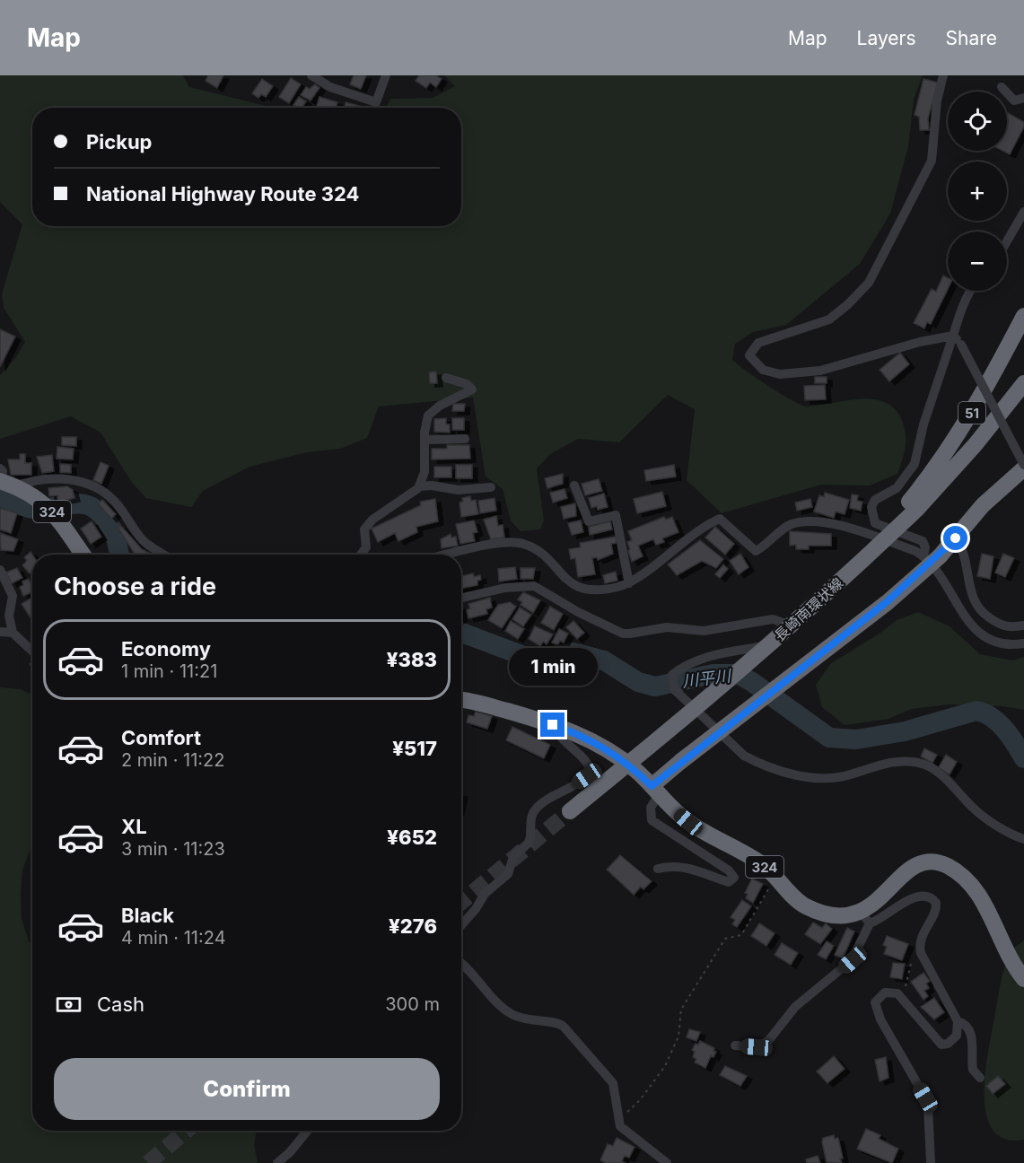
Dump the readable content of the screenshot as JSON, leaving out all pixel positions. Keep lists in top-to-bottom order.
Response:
{
  "streets": {
    "highway": ["51", "324", "長崎南環状線"]
  },
  "crossings": [
    ["51", "長崎南環状線"]
  ],
  "water": ["川平川"],
  "page": {
    "header": "Map",
    "nav": ["Map", "Layers", "Share"],
    "map_buttons": ["+", "−"],
    "banner": ["Pickup", "National Highway Route 324"],
    "heading": "Choose a ride",
    "list": [
      {
        "name": "Economy",
        "note": "1 min · 11:21",
        "value": "¥383"
      },
      {
        "name": "Comfort",
        "note": "2 min · 11:22",
        "value": "¥517"
      },
      {
        "name": "XL",
        "note": "3 min · 11:23",
        "value": "¥652"
      },
      {
        "name": "Black",
        "note": "4 min · 11:24",
        "value": "¥276"
      }
    ],
    "bubble": "1 min",
    "pay": ["Cash", "300 m"],
    "buttons": "Confirm"
  }
}
